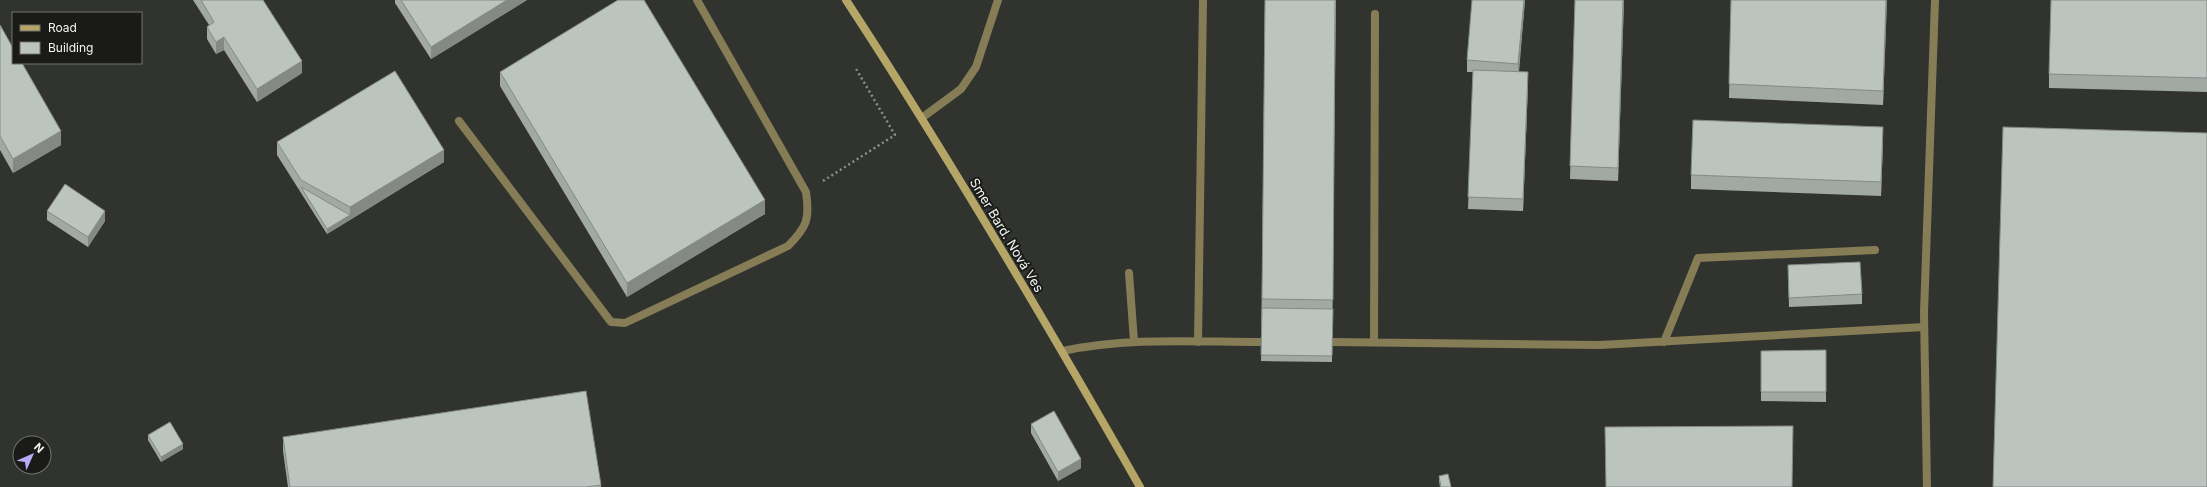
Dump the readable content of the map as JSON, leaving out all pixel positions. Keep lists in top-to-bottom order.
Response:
{
  "streets": {
    "street": ["Smer Bard. Nová Ves"]
  },
  "legend": ["Road", "Building"],
  "north": "top right"
}
